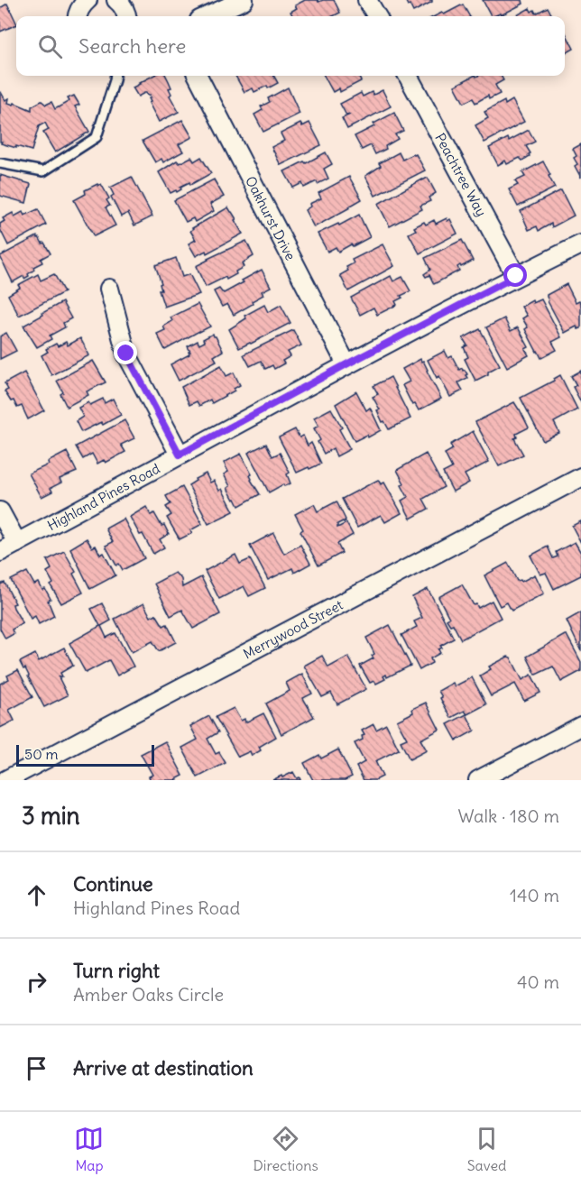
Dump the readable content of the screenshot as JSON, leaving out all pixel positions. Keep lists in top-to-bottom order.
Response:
{
  "streets": {
    "street": [
      "Peachtree Way",
      "Oakhurst Drive",
      "Highland Pines Road",
      "Merrywood Street"
    ]
  },
  "crossings": [
    ["Peachtree Way", "Highland Pines Road"],
    ["Oakhurst Drive", "Highland Pines Road"]
  ],
  "scale_bar": "50 m",
  "page": {
    "search": "Search here",
    "scale": "50 m",
    "heading": ["3 min", "Walk · 180 m"],
    "list": [
      ["Continue", "Highland Pines Road", "140 m"],
      ["Turn right", "Amber Oaks Circle", "40 m"],
      "Arrive at destination"
    ],
    "nav": ["Map", "Directions", "Saved"]
  }
}
